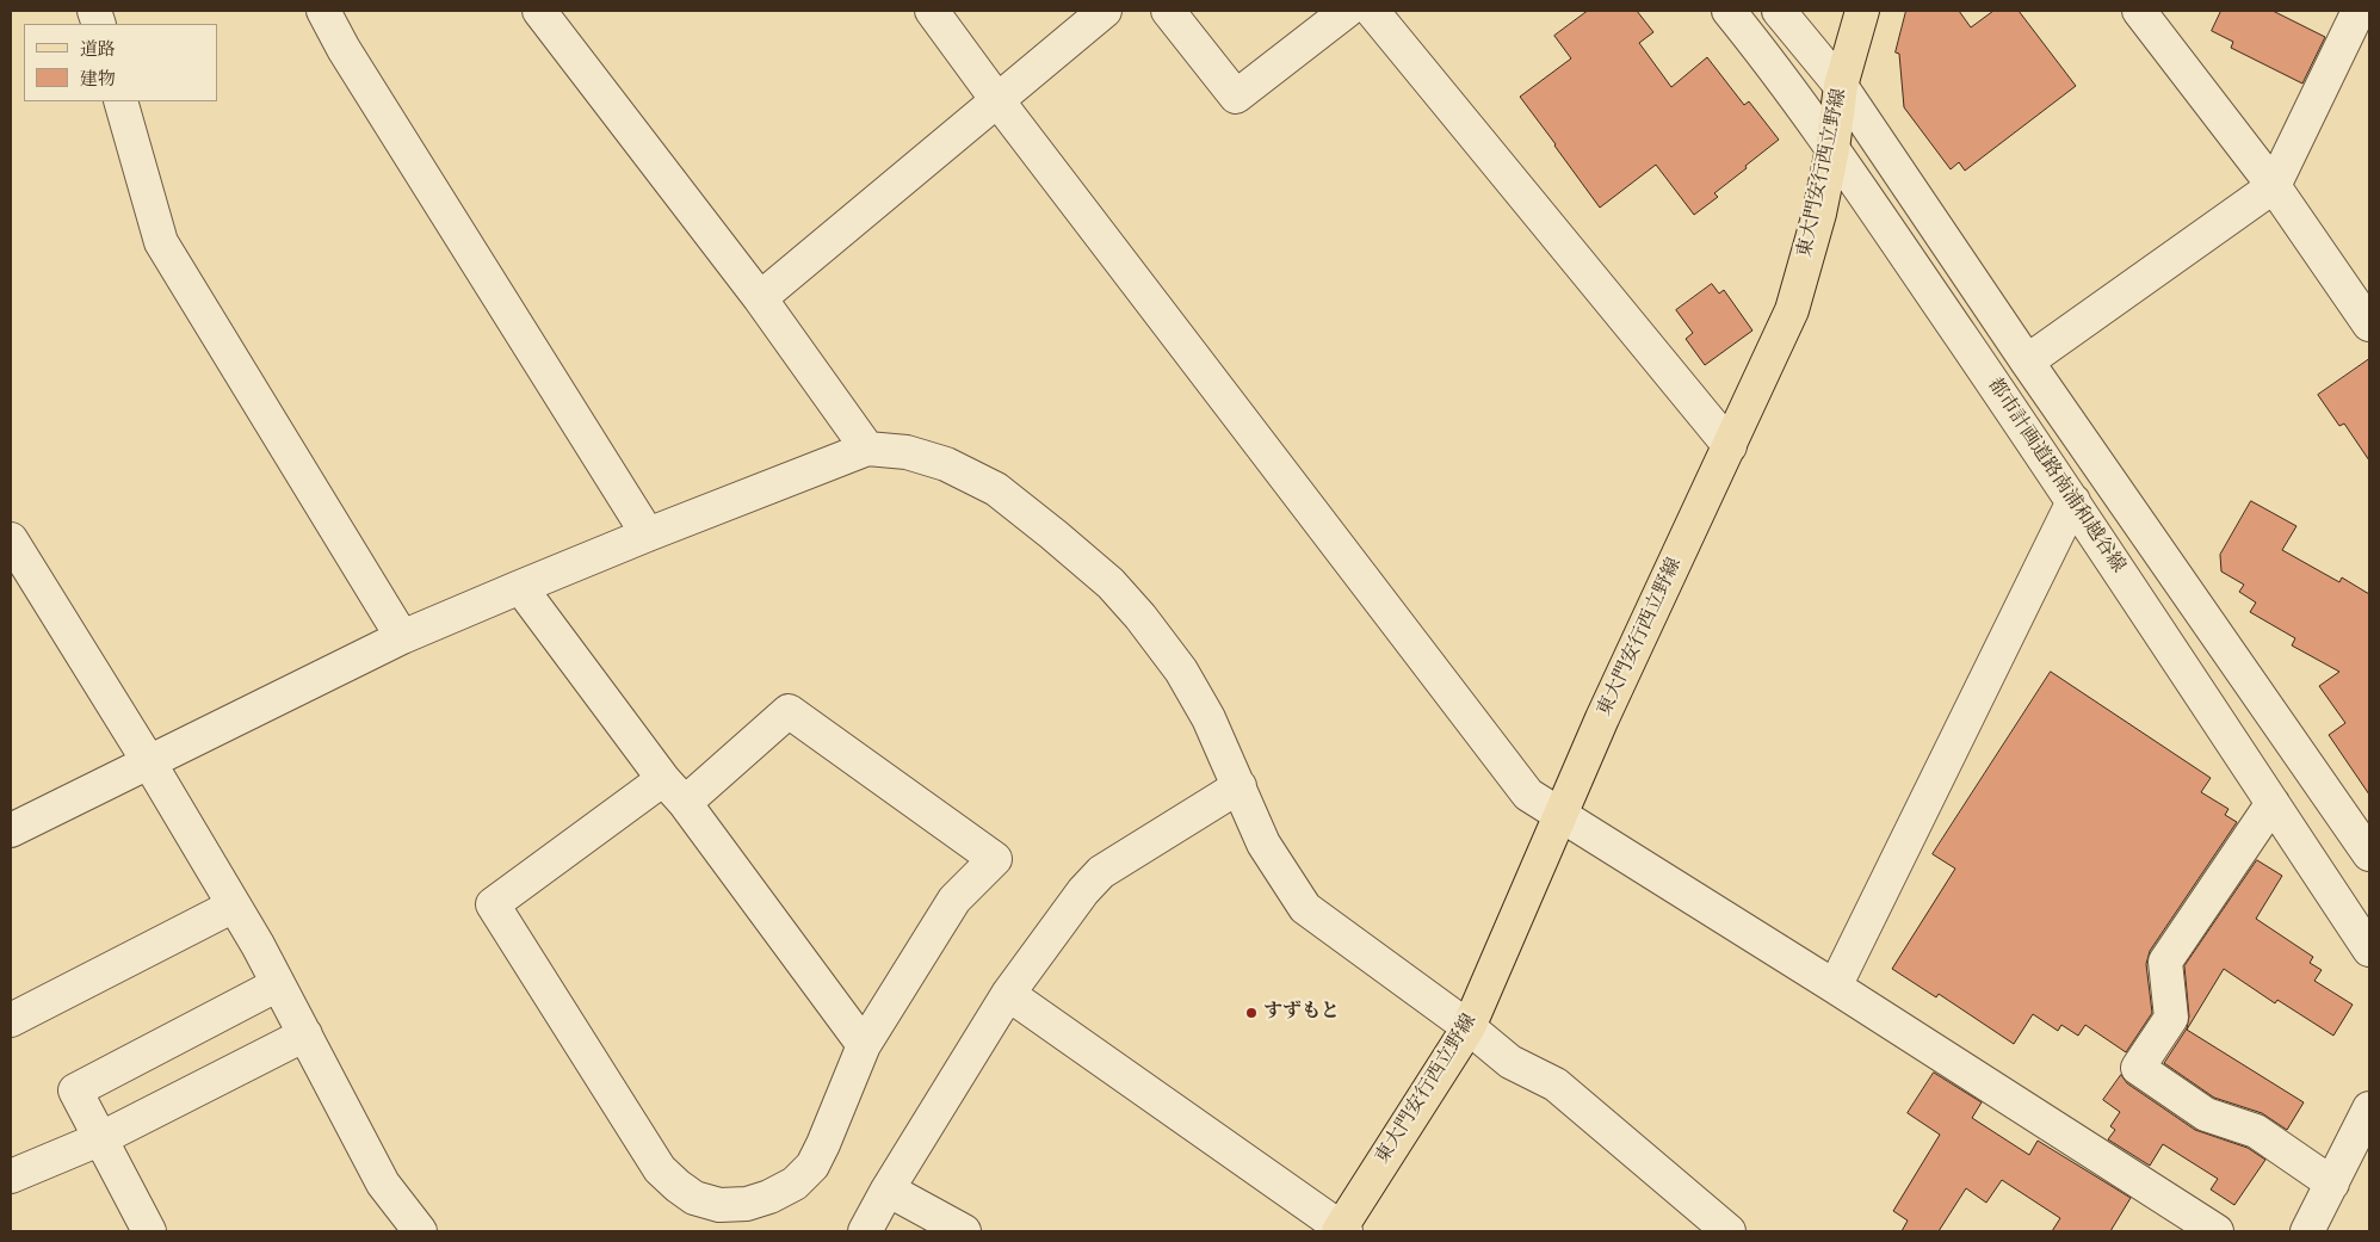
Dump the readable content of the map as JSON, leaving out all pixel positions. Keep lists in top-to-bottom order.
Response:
{
  "streets": {
    "main road": ["東大門安行西立野線"],
    "street": ["都市計画道路南浦和越谷線"]
  },
  "crossings": [
    ["東大門安行西立野線", "都市計画道路南浦和越谷線"]
  ],
  "places": ["すずもと"],
  "legend": ["道路", "建物"]
}
